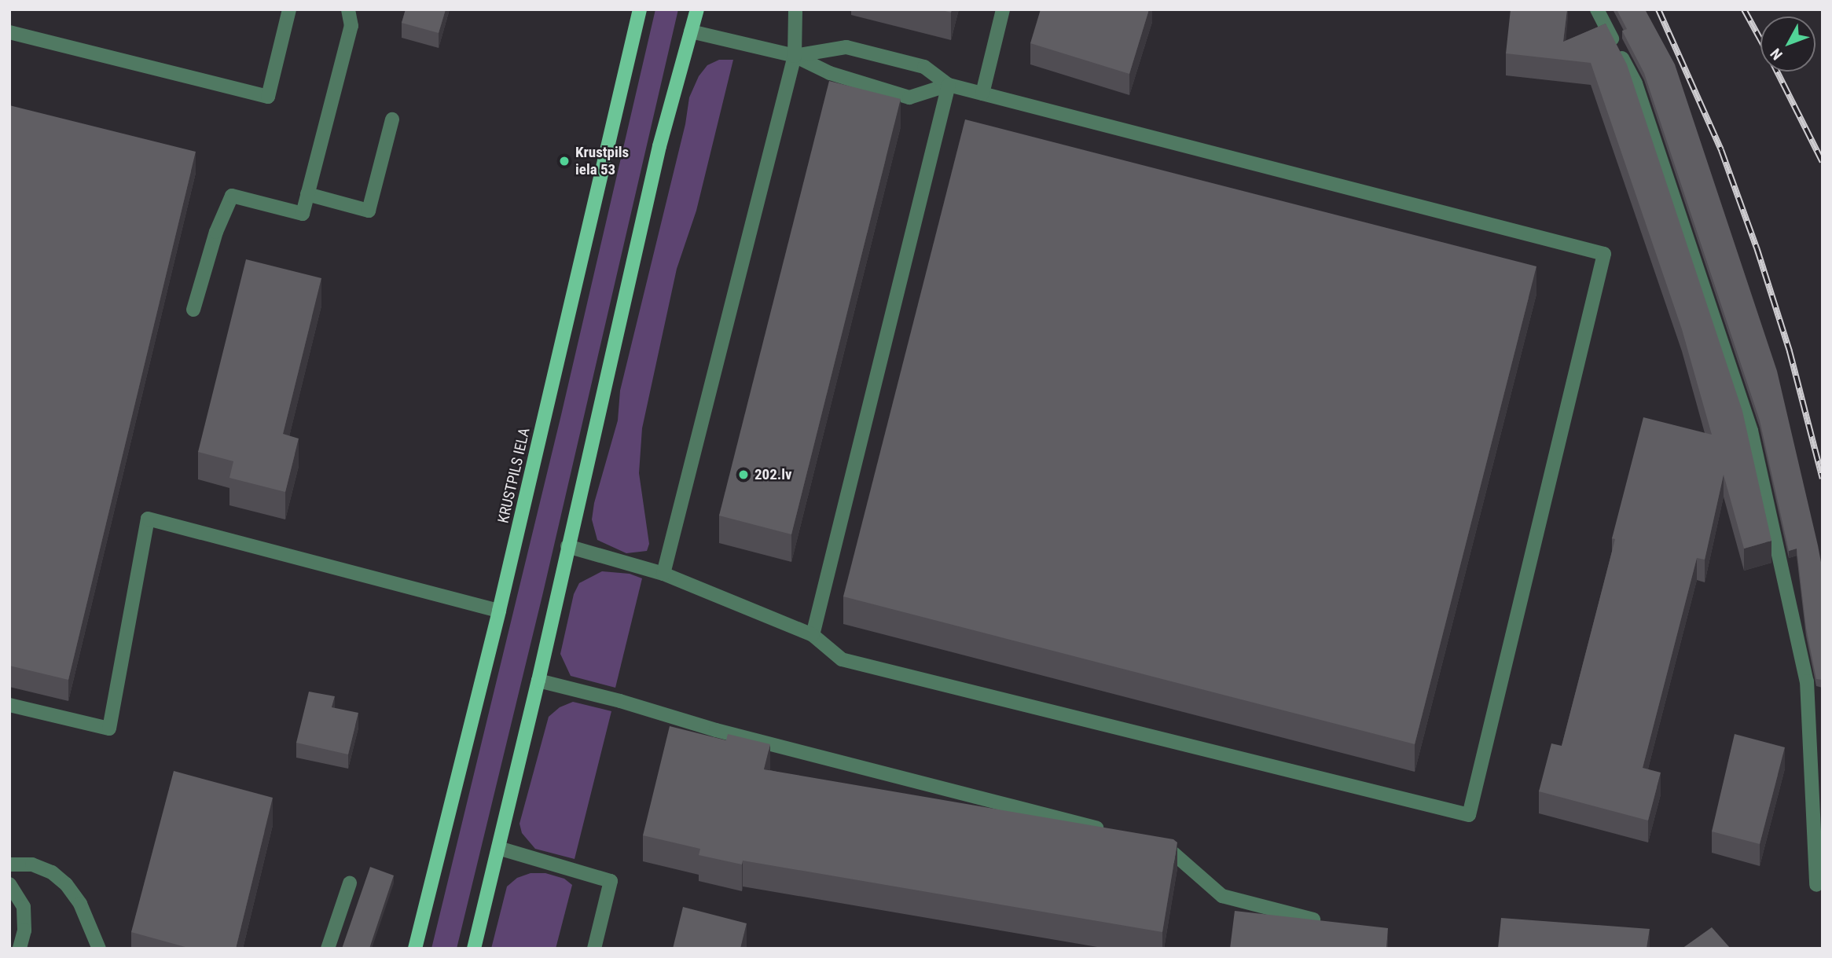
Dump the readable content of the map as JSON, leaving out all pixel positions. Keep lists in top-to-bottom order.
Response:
{
  "streets": {
    "main road": ["KRUSTPILS IELA"]
  },
  "places": ["Krustpils iela 53", "202.lv"],
  "north": "bottom left"
}
